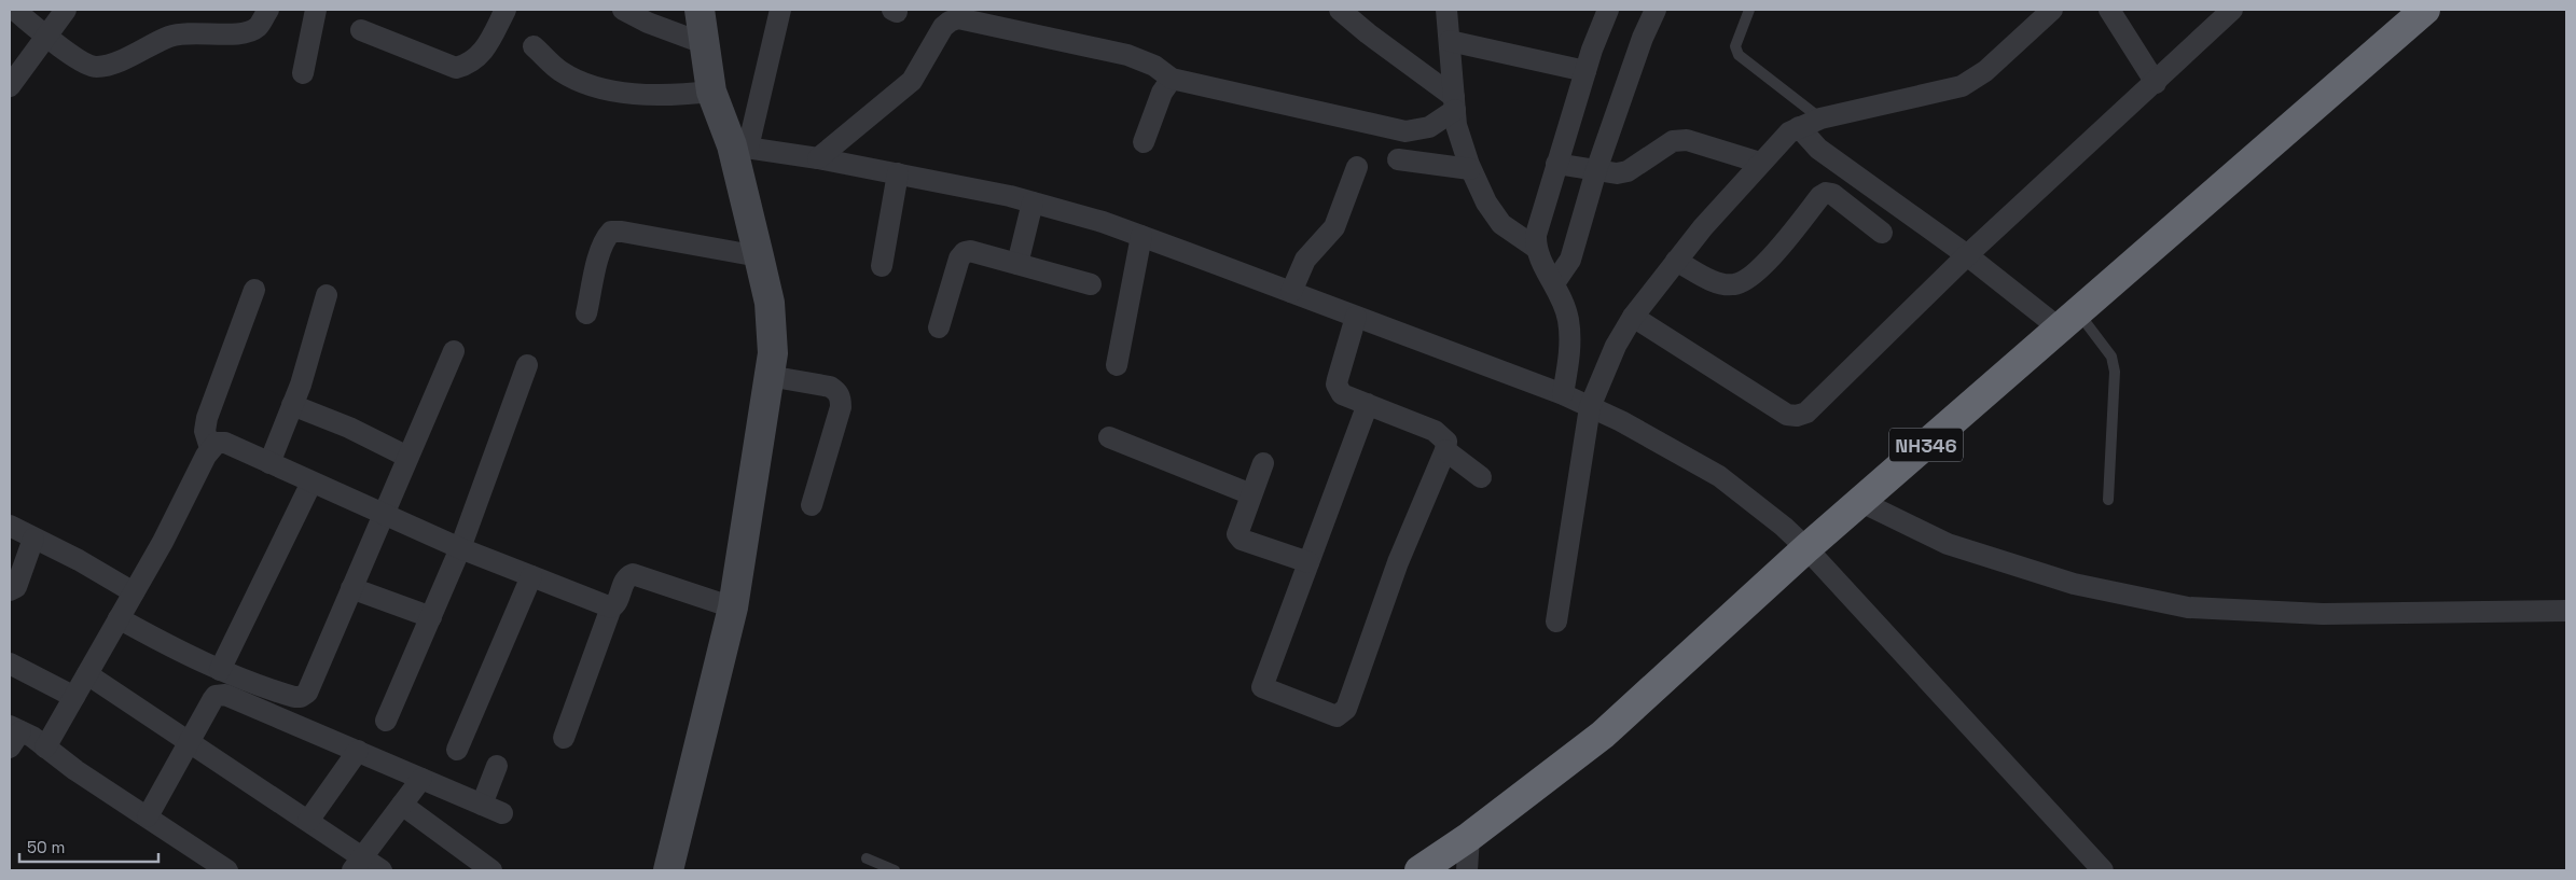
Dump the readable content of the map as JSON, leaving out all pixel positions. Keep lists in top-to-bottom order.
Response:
{
  "streets": {
    "highway": ["NH346"]
  },
  "scale_bar": "50 m"
}
